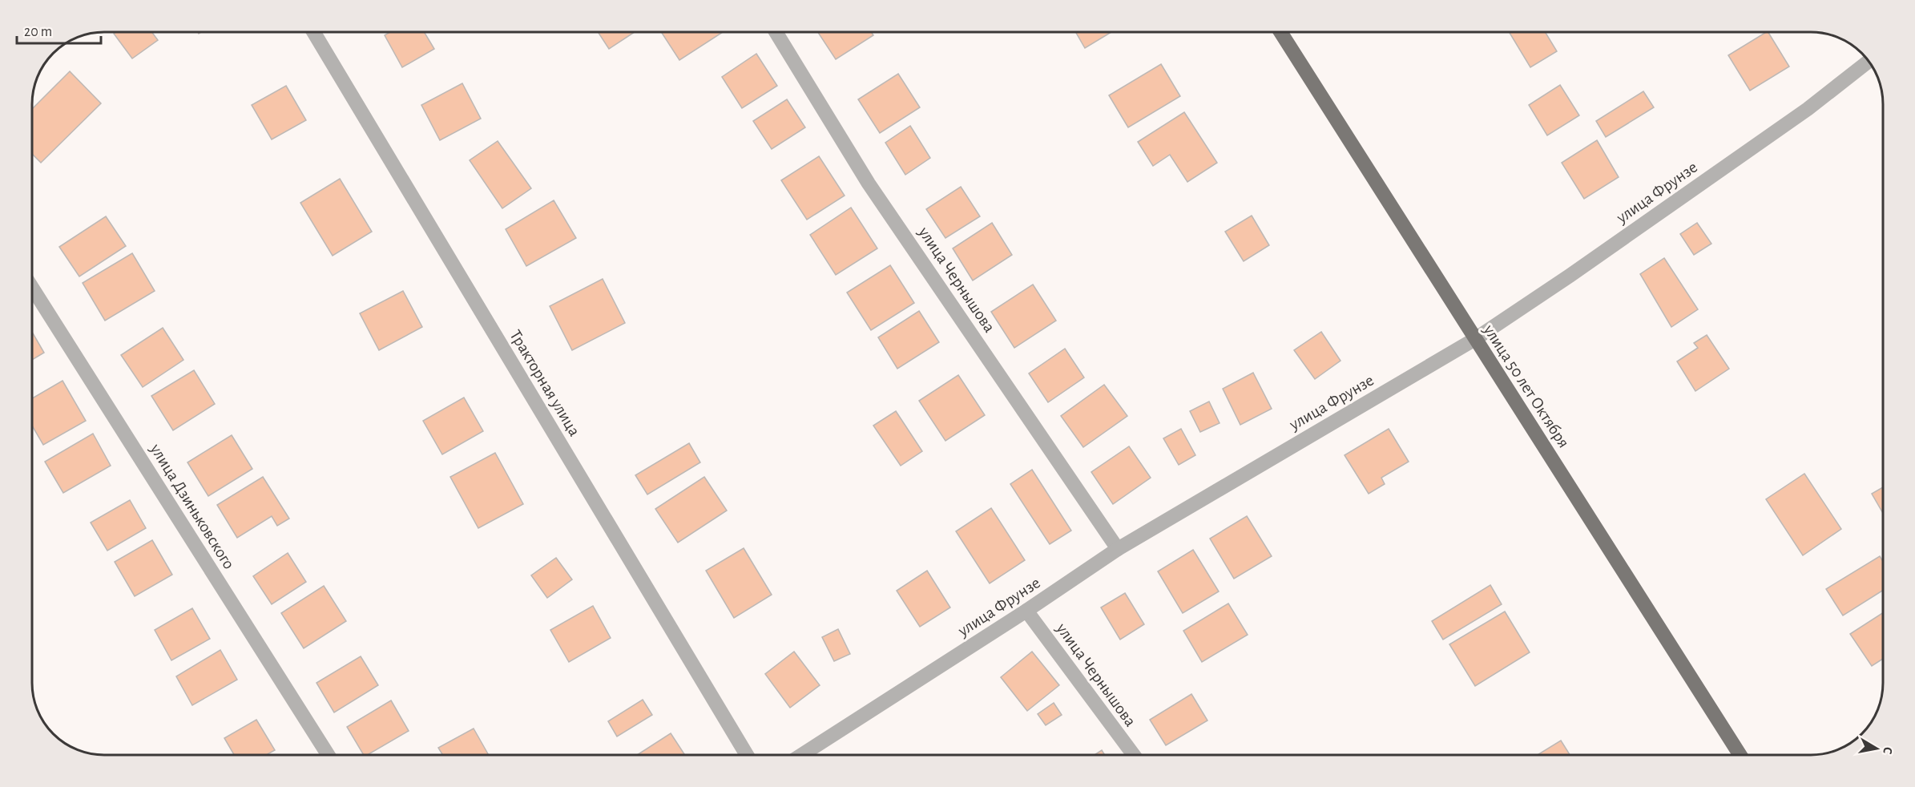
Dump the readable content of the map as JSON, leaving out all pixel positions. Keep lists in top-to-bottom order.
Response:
{
  "streets": {
    "main road": ["улица 50 лет Октября"],
    "street": [
      "улица Фрунзе",
      "улица Чернышова",
      "Тракторная улица",
      "улица Дзиньковского"
    ]
  },
  "crossings": [
    ["улица Фрунзе", "улица Чернышова"],
    ["улица Фрунзе", "улица 50 лет Октября"]
  ],
  "scale_bar": "20 m",
  "north": "right"
}
